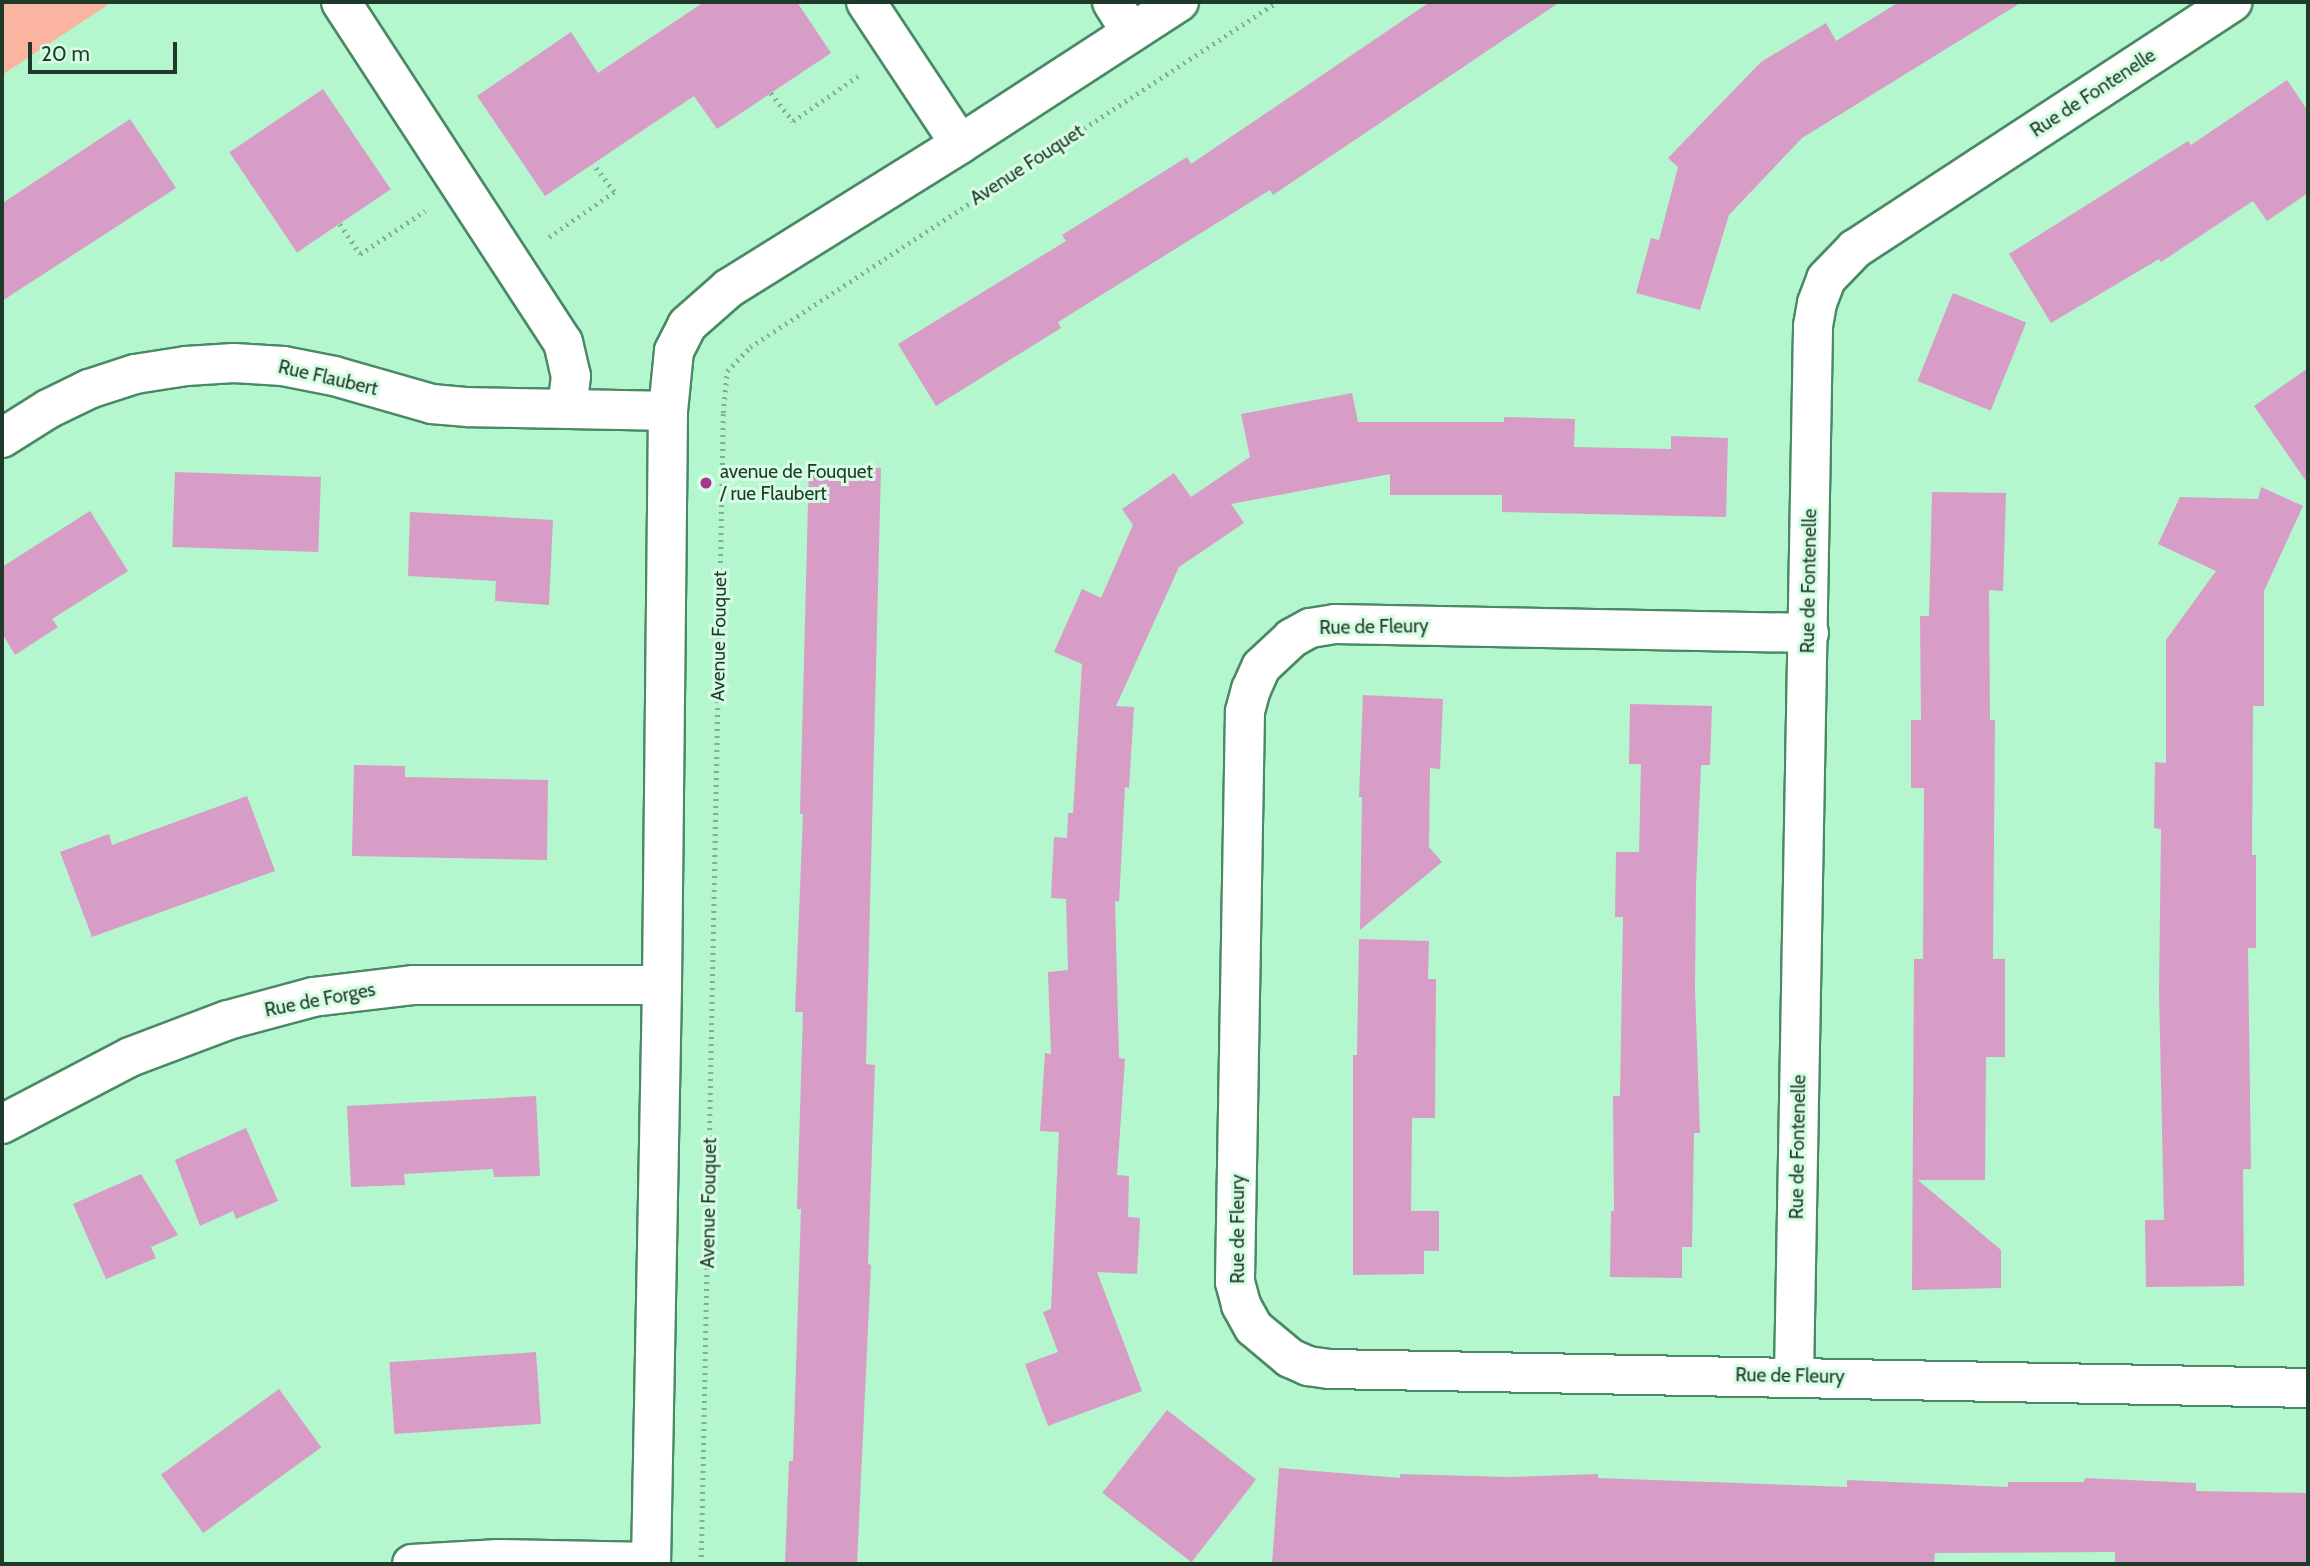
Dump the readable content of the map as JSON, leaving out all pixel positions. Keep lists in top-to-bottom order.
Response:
{
  "streets": {
    "street": [
      "Rue de Fontenelle",
      "Rue Flaubert",
      "Rue de Fleury",
      "Rue de Forges"
    ],
    "path": ["Avenue Fouquet"]
  },
  "crossings": [
    ["Rue de Fontenelle", "Rue de Fleury"]
  ],
  "places": ["avenue de Fouquet / rue Flaubert"],
  "scale_bar": "20 m"
}
